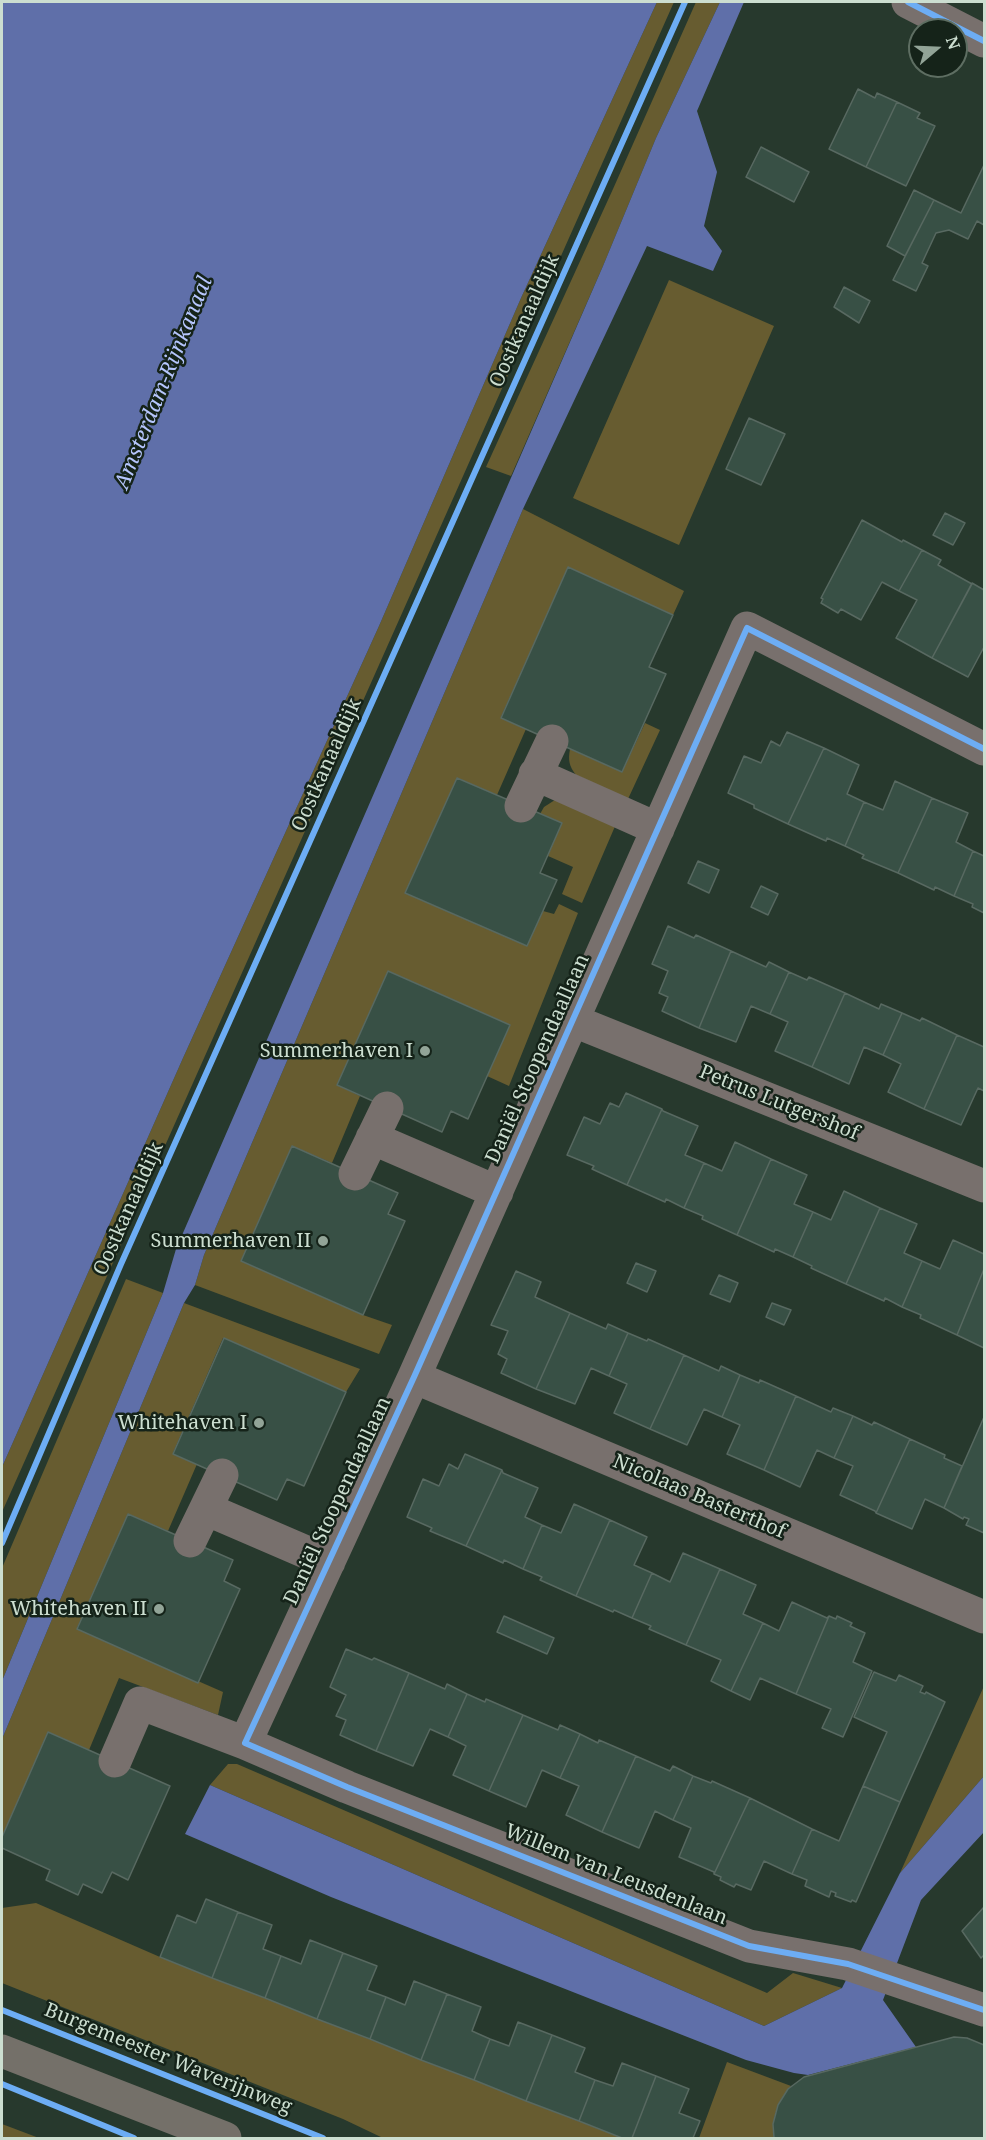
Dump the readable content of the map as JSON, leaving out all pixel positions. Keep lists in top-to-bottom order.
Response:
{
  "streets": {
    "street": [
      "Daniël Stoopendaallaan",
      "Petrus Lutgershof",
      "Nicolaas Basterthof",
      "Willem van Leusdenlaan"
    ],
    "cycle path": ["Oostkanaaldijk", "Burgemeester Waverijnweg"]
  },
  "crossings": [
    ["Daniël Stoopendaallaan", "Petrus Lutgershof"],
    ["Daniël Stoopendaallaan", "Nicolaas Basterthof"],
    ["Daniël Stoopendaallaan", "Willem van Leusdenlaan"]
  ],
  "water": ["Amsterdam-Rijnkanaal"],
  "places": [
    "Summerhaven I",
    "Summerhaven II",
    "Whitehaven I",
    "Whitehaven II"
  ],
  "north": "right"
}
